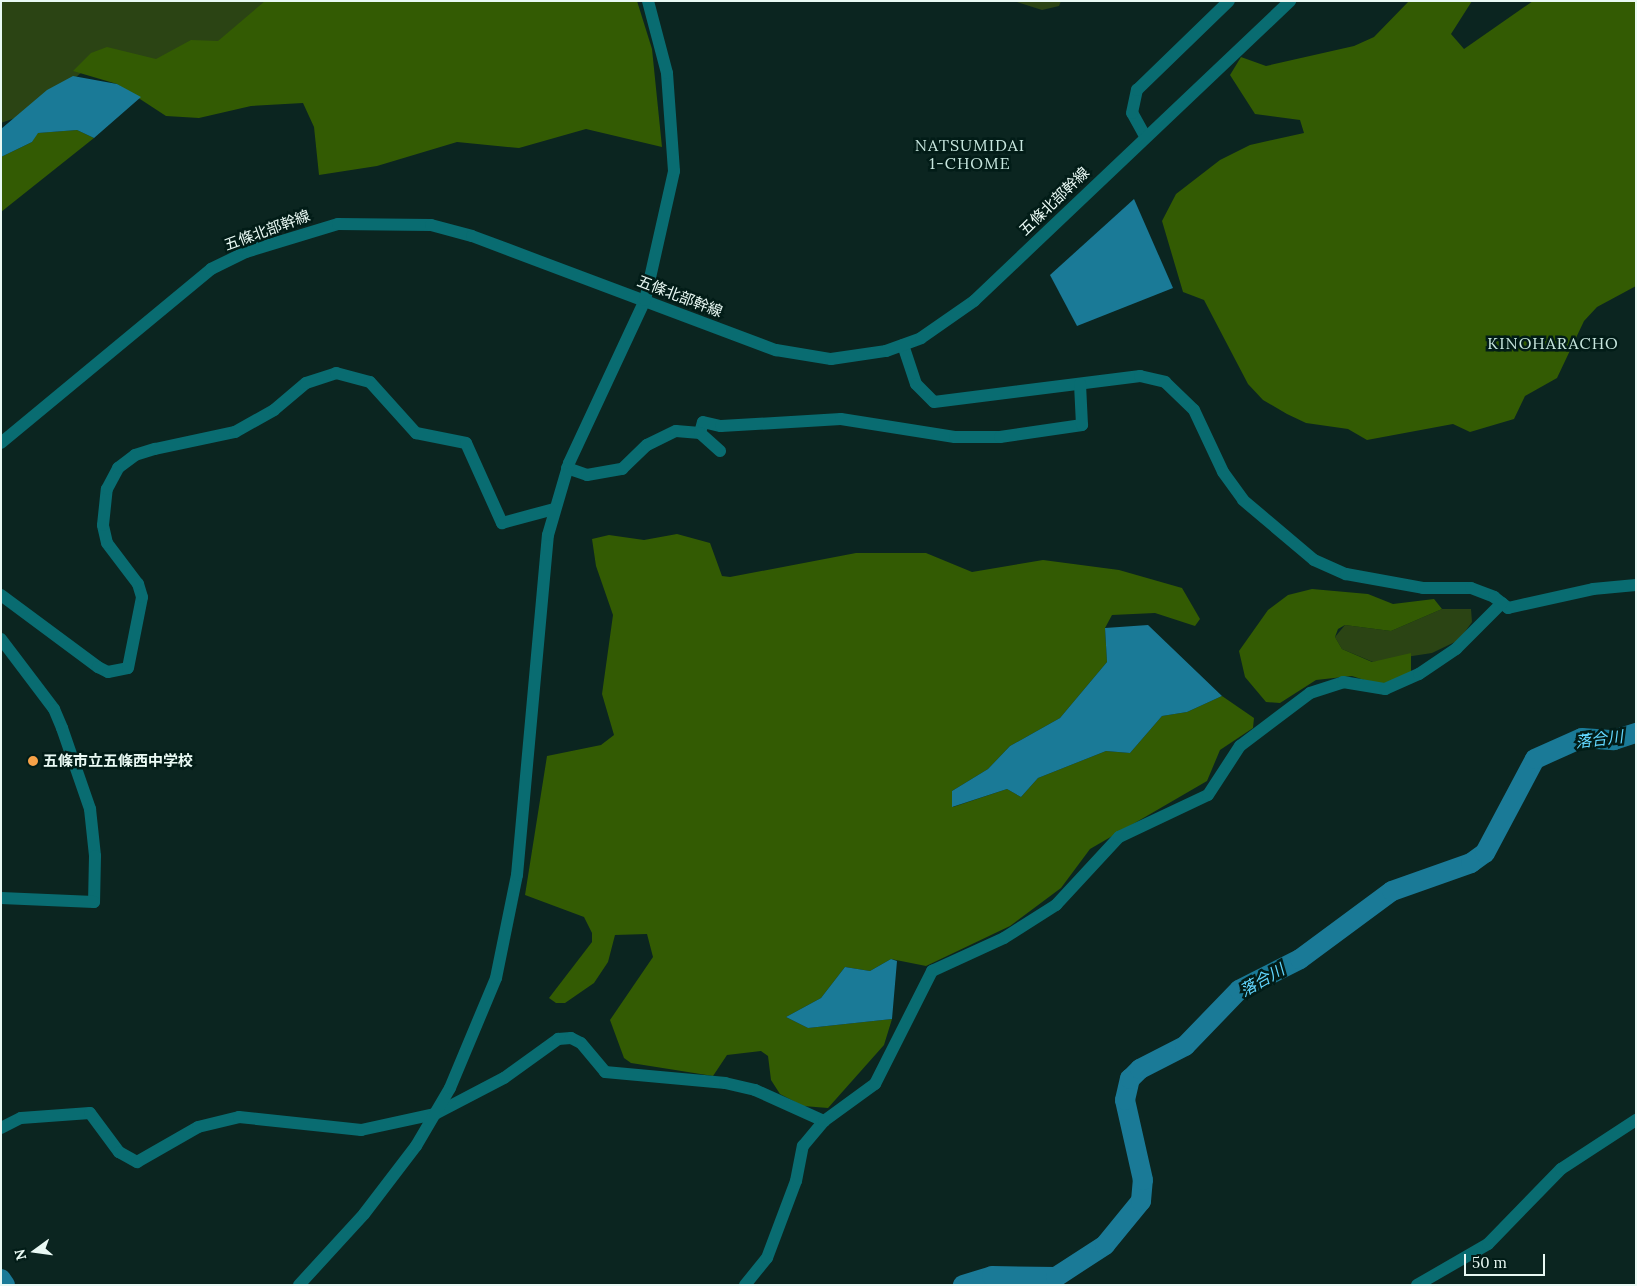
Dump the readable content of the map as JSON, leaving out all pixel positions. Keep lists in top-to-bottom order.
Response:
{
  "streets": {
    "street": ["五條北部幹線"]
  },
  "districts": ["NATSUMIDAI 1-CHOME", "KINOHARACHO"],
  "water": ["落合川"],
  "places": ["五條市立五條西中学校"],
  "scale_bar": "50 m",
  "north": "left"
}
